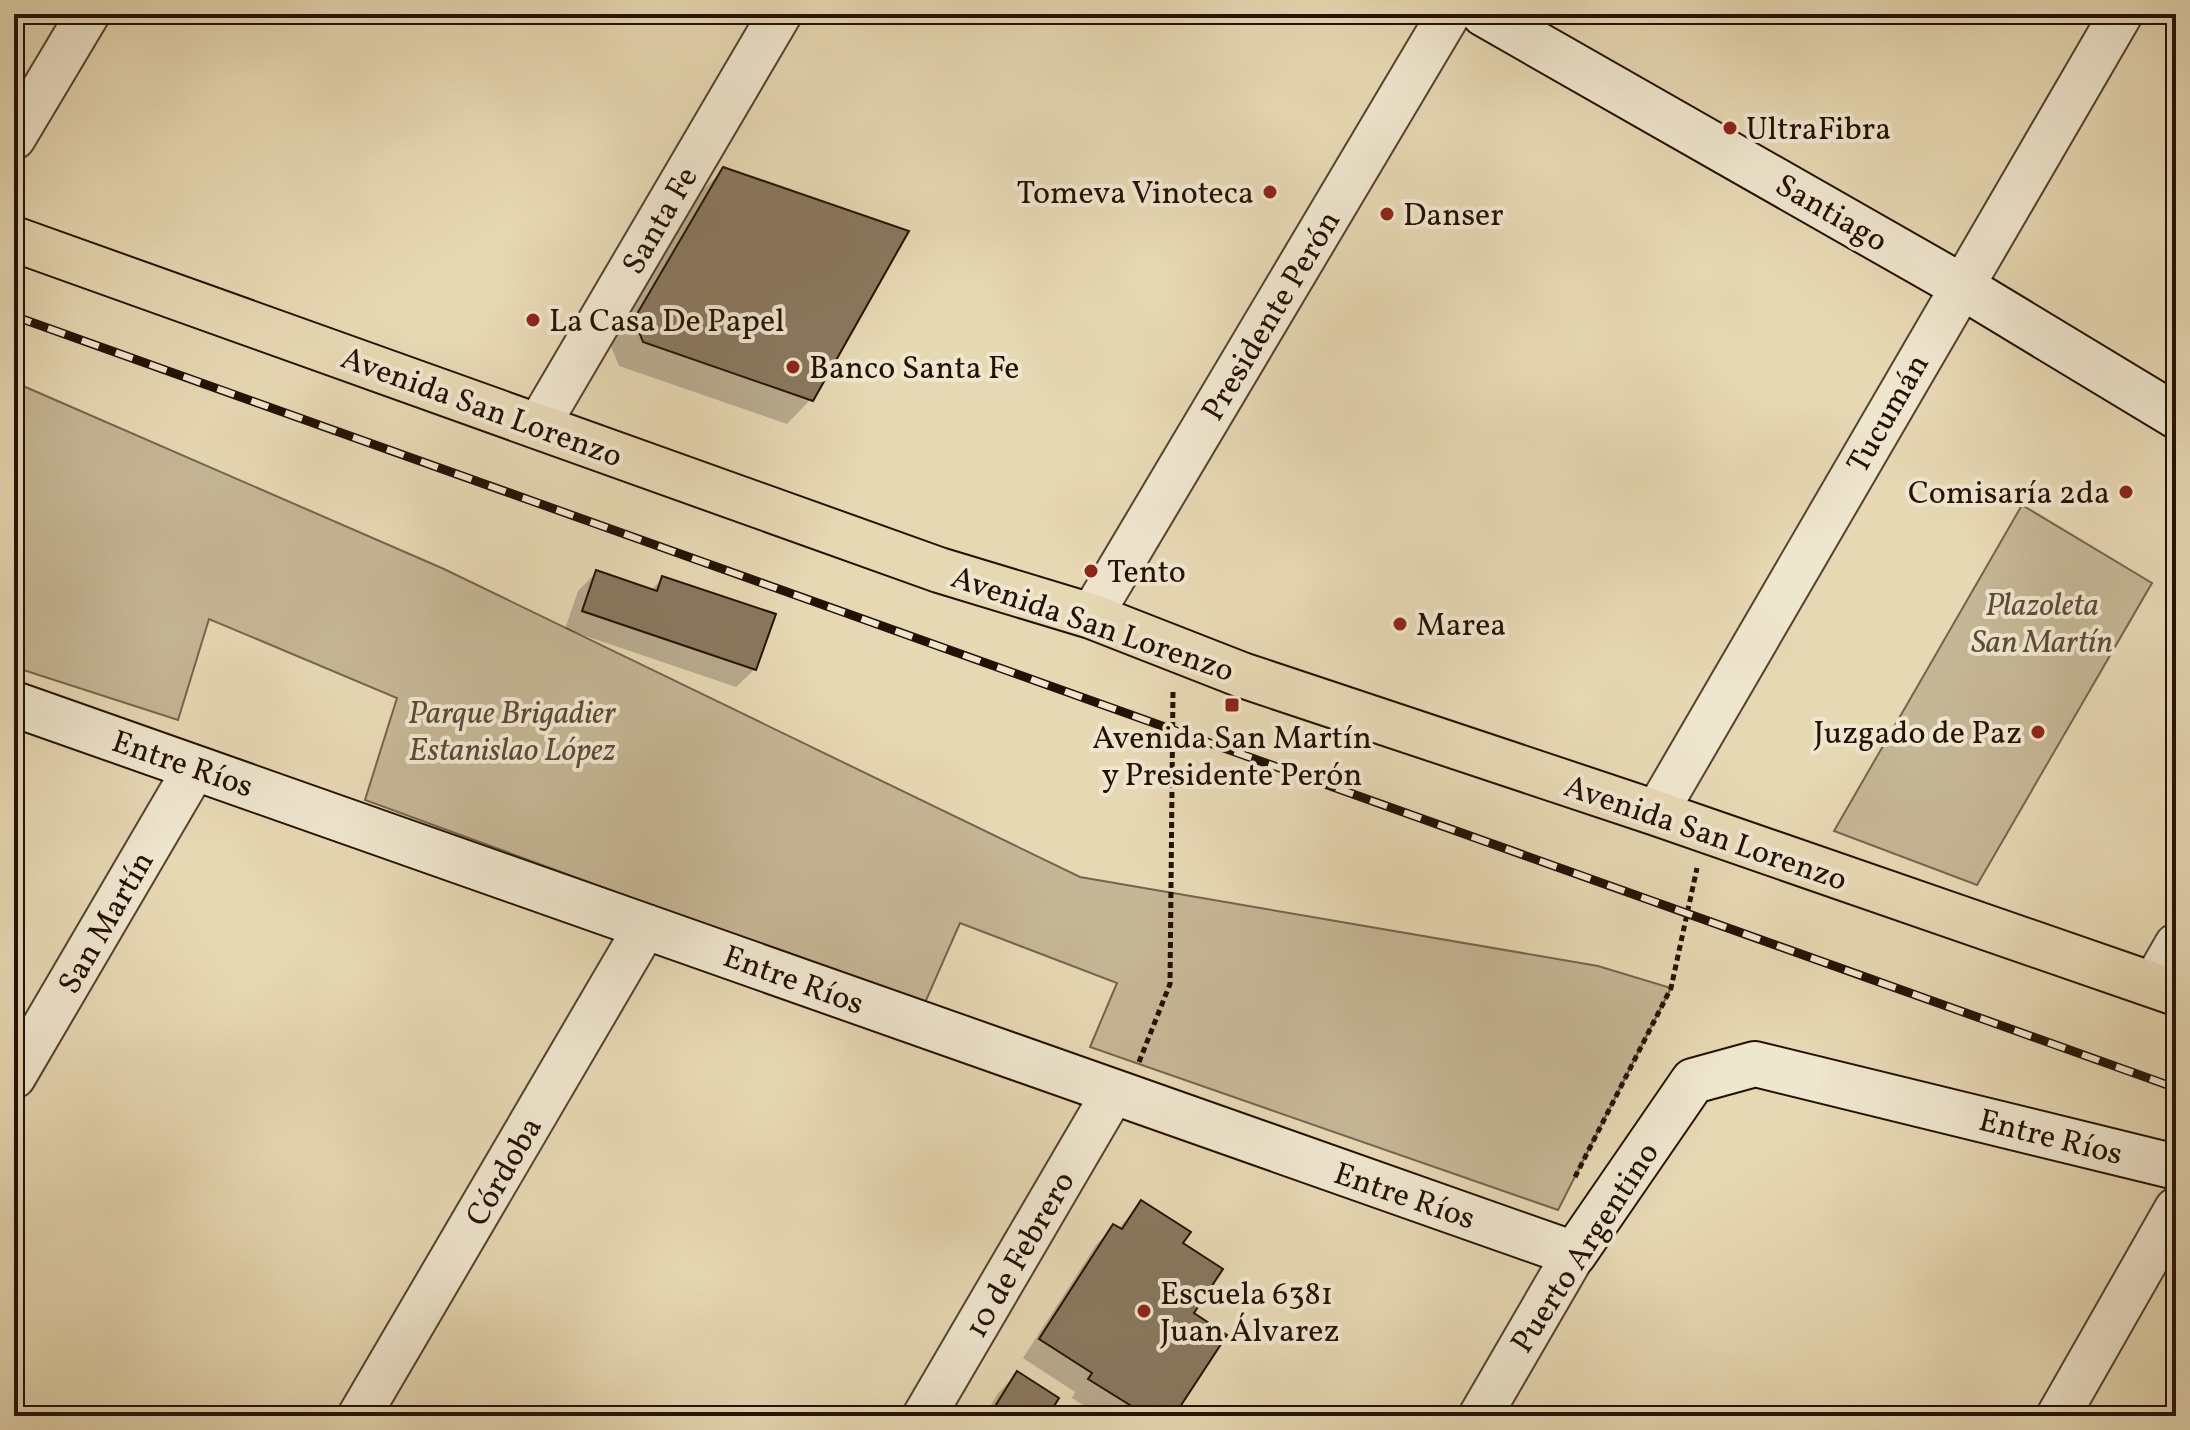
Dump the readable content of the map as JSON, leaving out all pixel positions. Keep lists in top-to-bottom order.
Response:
{
  "streets": {
    "main road": ["Avenida San Lorenzo"],
    "street": [
      "Santiago",
      "Santa Fe",
      "Presidente Perón",
      "Tucumán",
      "Entre Ríos",
      "San Martín",
      "Córdoba",
      "Puerto Argentino",
      "10 de Febrero"
    ]
  },
  "crossings": [
    ["Santiago", "Tucumán"],
    ["Santa Fe", "Avenida San Lorenzo"],
    ["Presidente Perón", "Avenida San Lorenzo"],
    ["Avenida San Lorenzo", "Tucumán"],
    ["Entre Ríos", "San Martín"],
    ["Entre Ríos", "Córdoba"],
    ["Entre Ríos", "Puerto Argentino"],
    ["Entre Ríos", "10 de Febrero"]
  ],
  "parks": ["Plazoleta San Martín", "Parque Brigadier Estanislao López"],
  "places": {
    "other": [
      "UltraFibra",
      "Tomeva Vinoteca",
      "Danser",
      "La Casa De Papel",
      "Banco Santa Fe",
      "Comisaría 2da",
      "Tento",
      "Marea",
      "Juzgado de Paz",
      "Escuela 6381 Juan Álvarez"
    ],
    "transit": ["Avenida San Martín y Presidente Perón"]
  }
}
